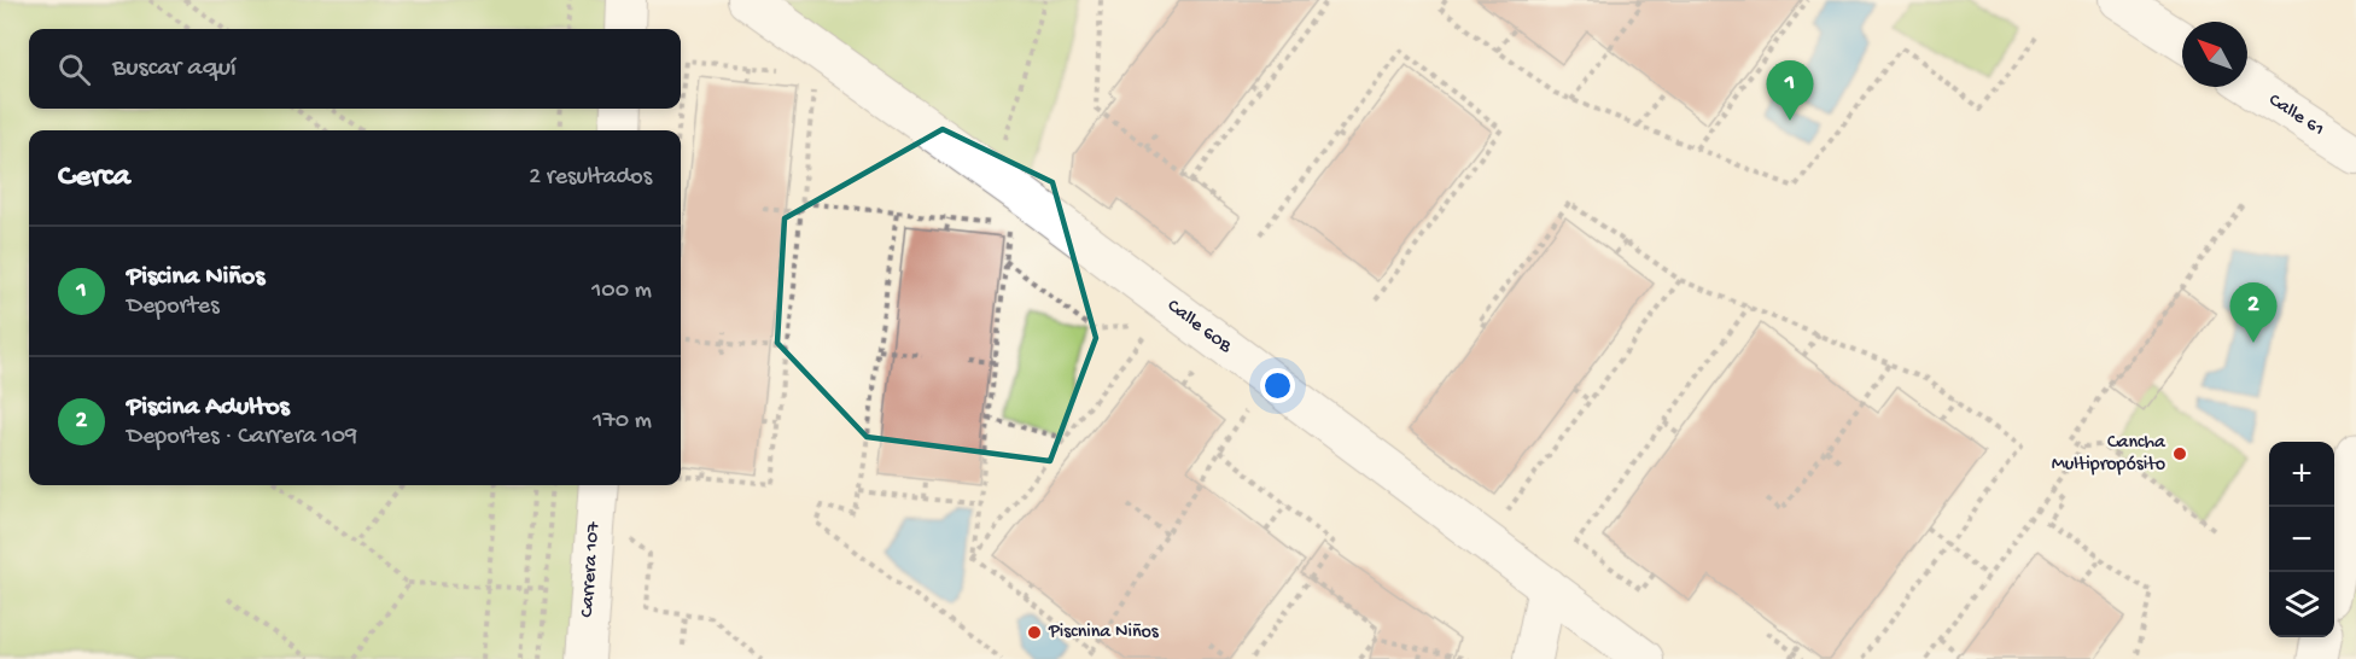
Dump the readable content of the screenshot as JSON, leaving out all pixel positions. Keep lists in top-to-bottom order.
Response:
{
  "streets": {
    "street": ["Calle 61", "Calle 60B", "Carrera 107"]
  },
  "places": ["Cancha Multipropósito", "Piscnina Niños"],
  "north": "top left",
  "page": {
    "search": "Buscar aquí",
    "pins": ["1", "2"],
    "heading": ["Cerca", "2 resultados"],
    "list": [
      {
        "mark": "1",
        "name": "Piscina Niños",
        "note": "Deportes",
        "value": "100 m"
      },
      {
        "mark": "2",
        "name": "Piscina Adultos",
        "note": "Deportes · Carrera 109",
        "value": "170 m"
      }
    ],
    "map_buttons": ["+", "−"]
  }
}
